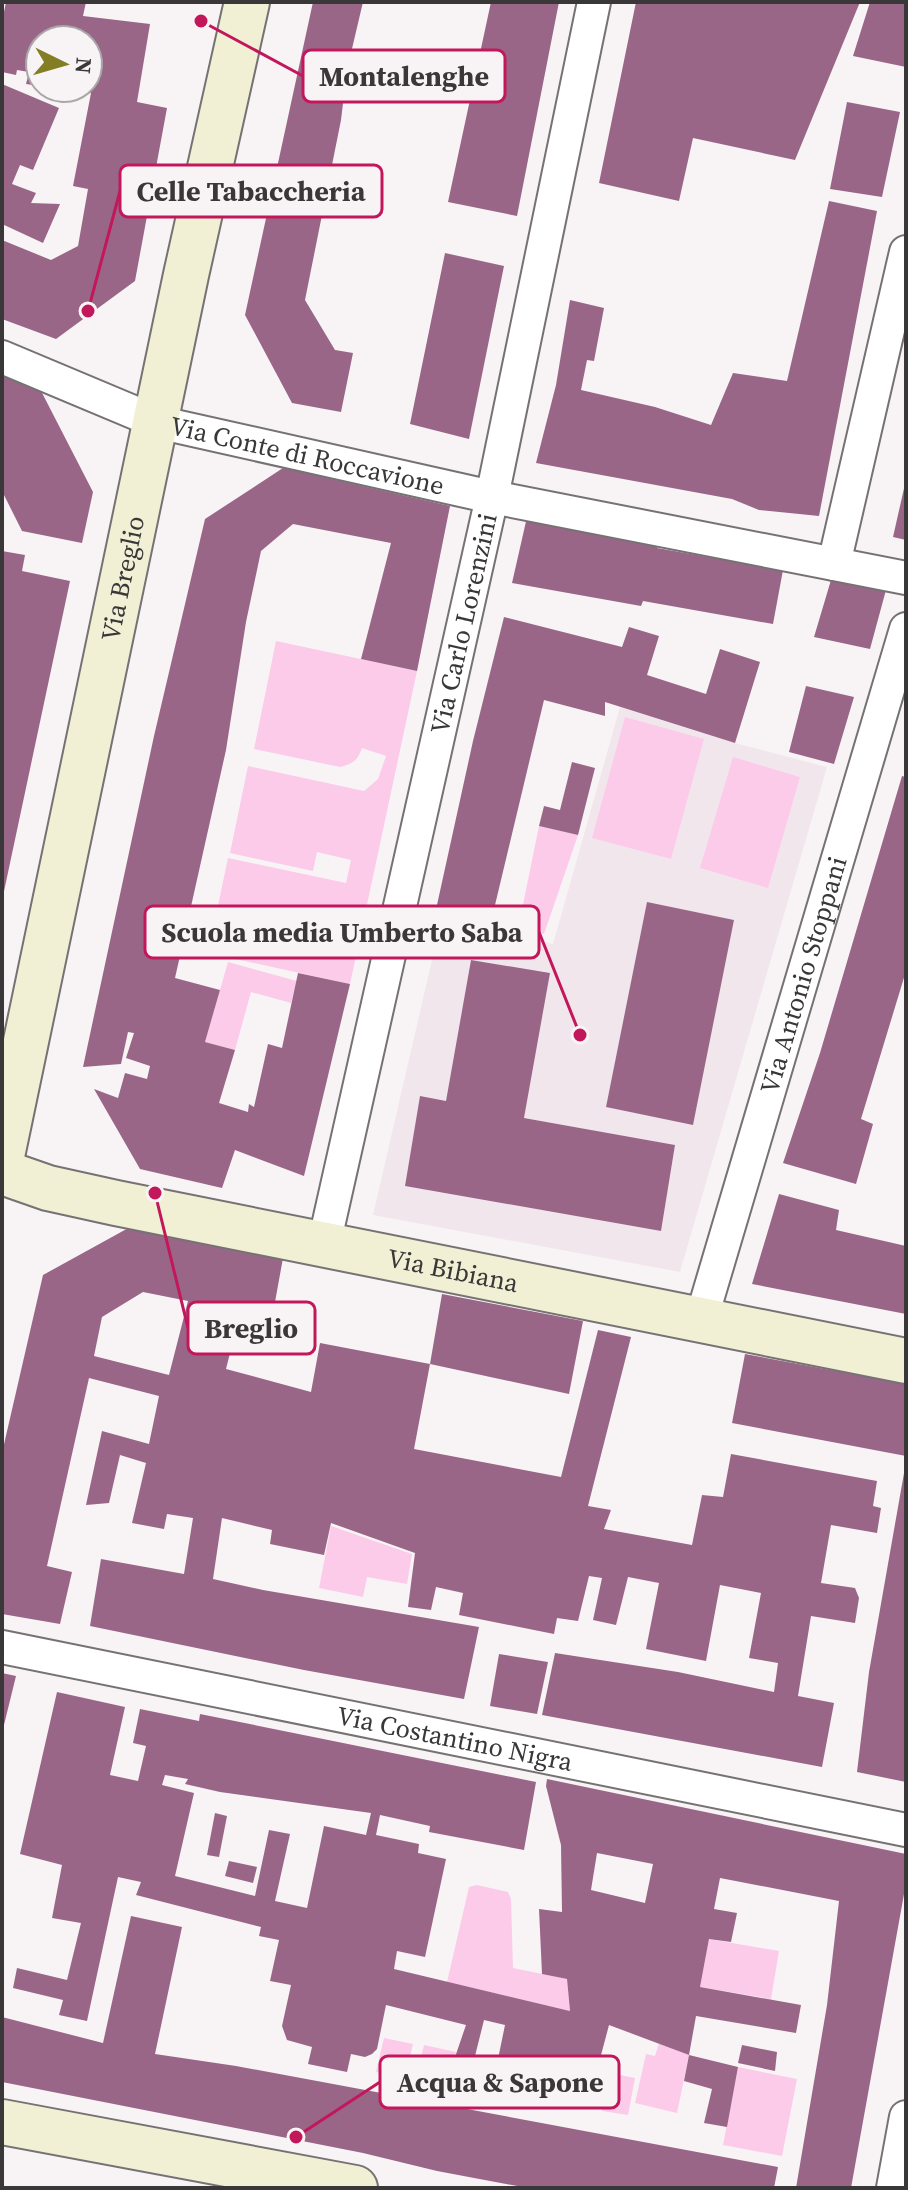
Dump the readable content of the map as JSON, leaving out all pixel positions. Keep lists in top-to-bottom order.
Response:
{
  "streets": {
    "street": [
      "Via Conte di Roccavione",
      "Via Breglio",
      "Via Carlo Lorenzini",
      "Via Antonio Stoppani",
      "Via Bibiana",
      "Via Costantino Nigra"
    ]
  },
  "crossings": [
    ["Via Conte di Roccavione", "Via Breglio"],
    ["Via Conte di Roccavione", "Via Carlo Lorenzini"],
    ["Via Carlo Lorenzini", "Via Bibiana"],
    ["Via Antonio Stoppani", "Via Bibiana"]
  ],
  "places": [
    "Montalenghe",
    "Celle Tabaccheria",
    "Scuola media Umberto Saba",
    "Breglio",
    "Acqua & Sapone"
  ],
  "north": "right"
}
